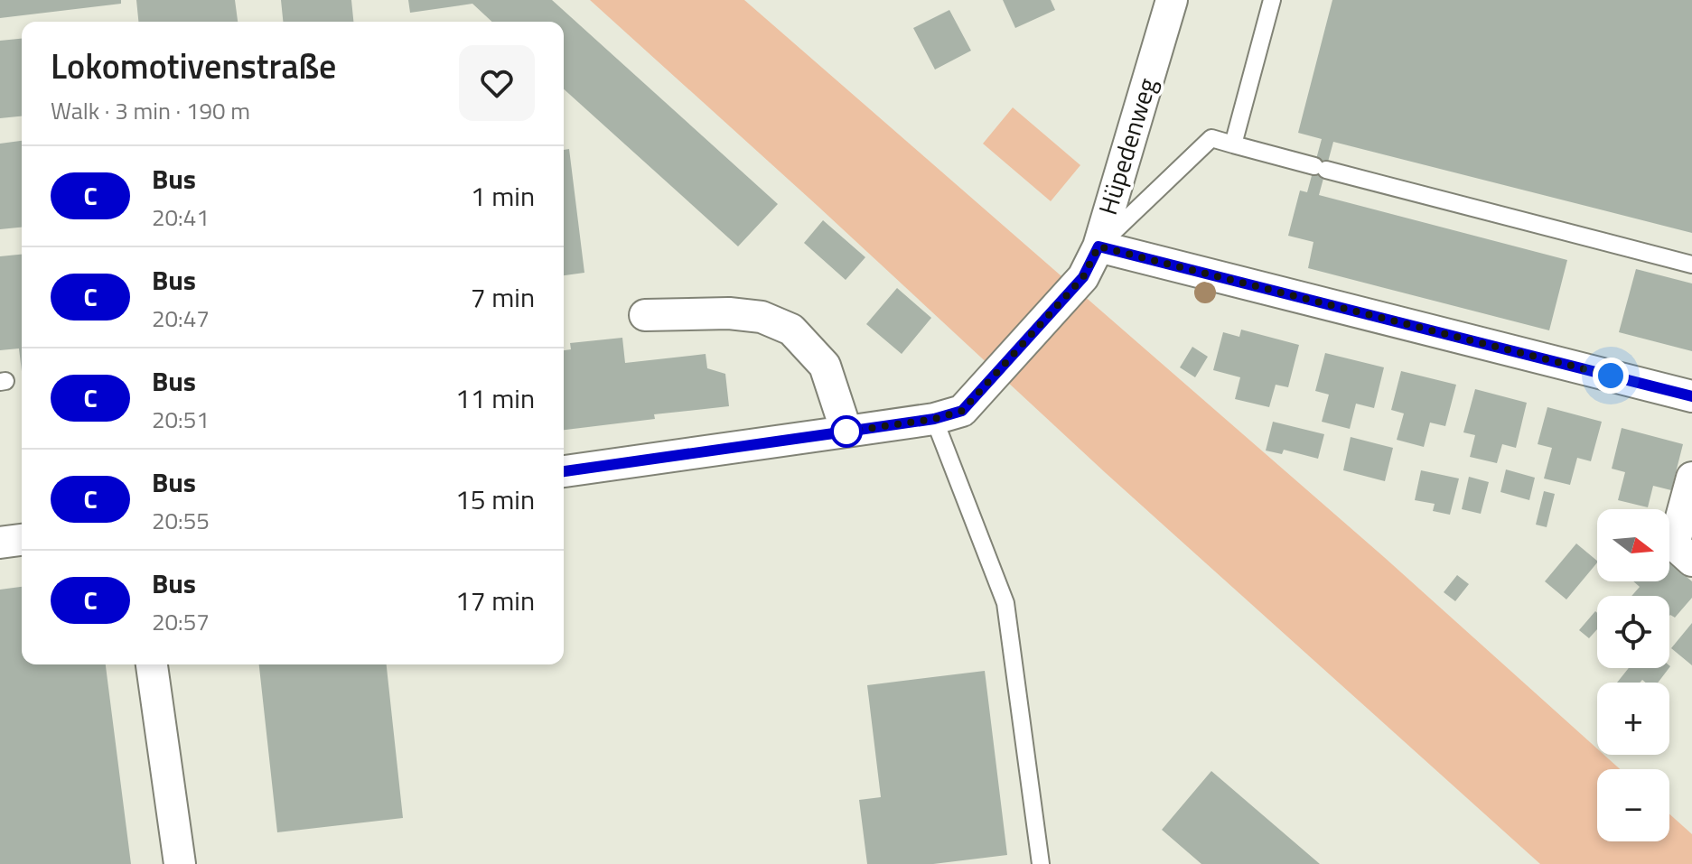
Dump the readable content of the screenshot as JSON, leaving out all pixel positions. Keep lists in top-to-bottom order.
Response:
{
  "streets": {
    "street": ["Hüpedenweg"]
  },
  "lines": ["bus line C"],
  "north": "right",
  "page": {
    "heading": ["Lokomotivenstraße", "Walk · 3 min · 190 m"],
    "list": [
      {
        "mark": "C",
        "name": "Bus",
        "note": "20:41",
        "value": "1 min"
      },
      {
        "mark": "C",
        "name": "Bus",
        "note": "20:47",
        "value": "7 min"
      },
      {
        "mark": "C",
        "name": "Bus",
        "note": "20:51",
        "value": "11 min"
      },
      {
        "mark": "C",
        "name": "Bus",
        "note": "20:55",
        "value": "15 min"
      },
      {
        "mark": "C",
        "name": "Bus",
        "note": "20:57",
        "value": "17 min"
      }
    ],
    "map_buttons": ["+", "−"]
  }
}
